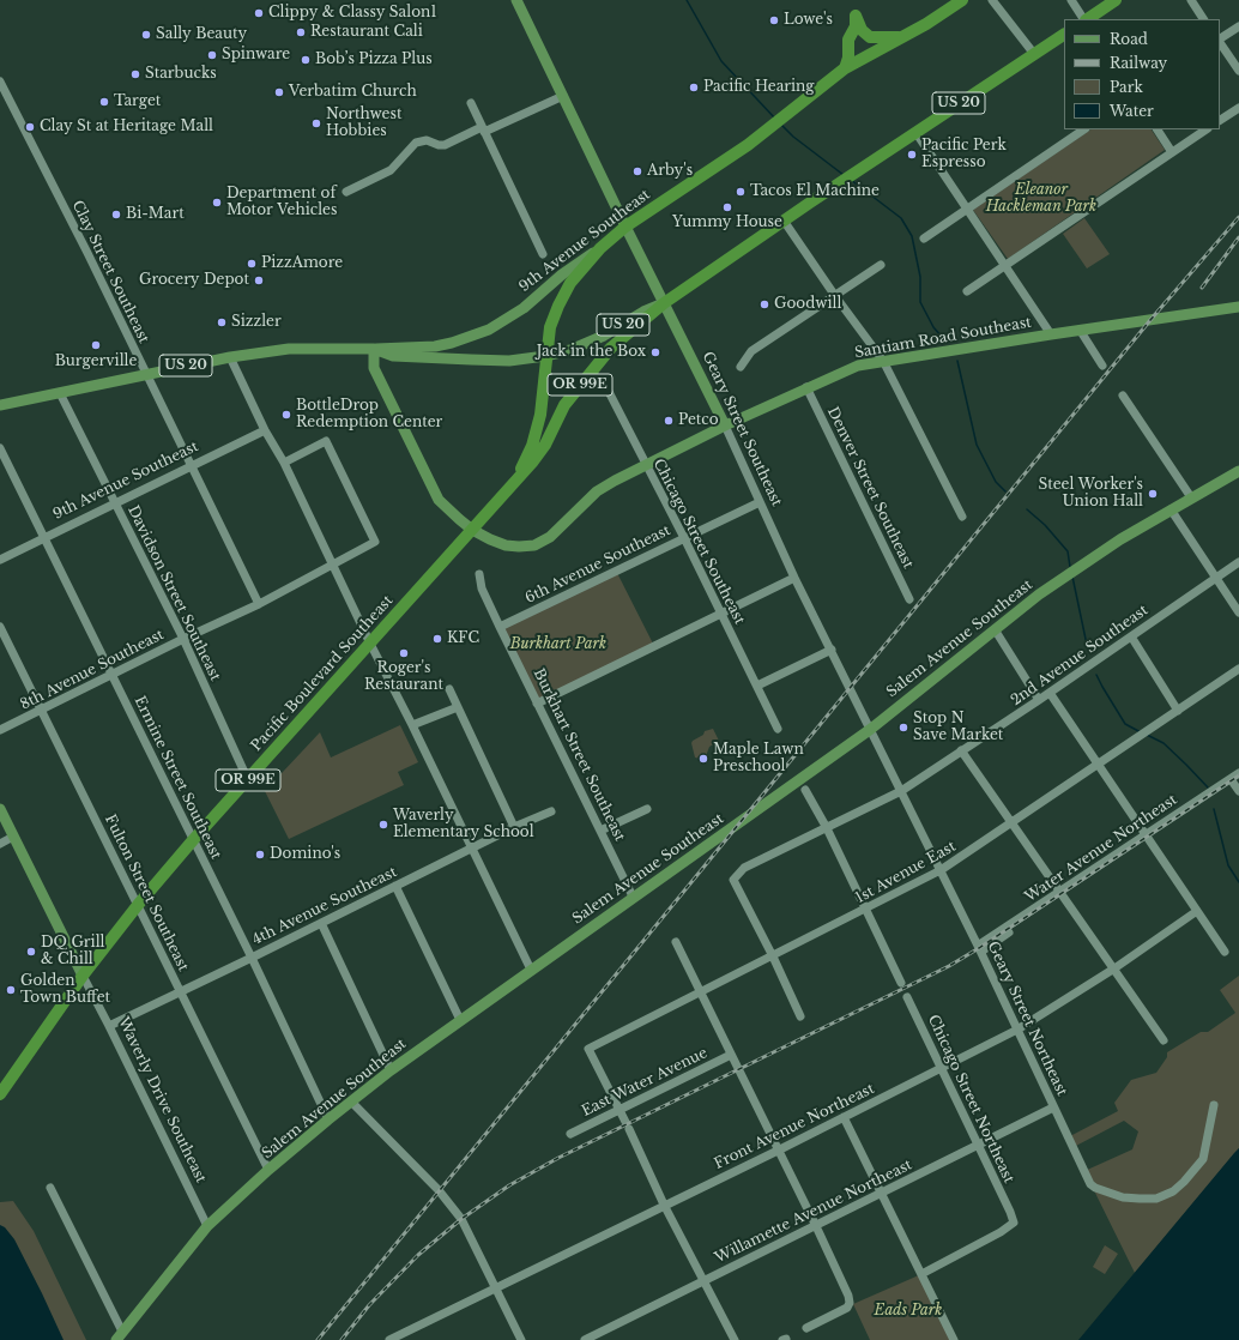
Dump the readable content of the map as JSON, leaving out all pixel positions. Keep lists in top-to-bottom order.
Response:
{
  "streets": {
    "highway": [
      "US 20",
      "9th Avenue Southeast",
      "OR 99E",
      "Pacific Boulevard Southeast"
    ],
    "main road": [
      "Santiam Road Southeast",
      "Geary Street Southeast",
      "Salem Avenue Southeast",
      "Waverly Drive Southeast"
    ],
    "street": [
      "Clay Street Southeast",
      "Denver Street Southeast",
      "Chicago Street Southeast",
      "6th Avenue Southeast",
      "Davidson Street Southeast",
      "2nd Avenue Southeast",
      "8th Avenue Southeast",
      "Burkhart Street Southeast",
      "Ermine Street Southeast",
      "Water Avenue Northeast",
      "1st Avenue East",
      "Fulton Street Southeast",
      "4th Avenue Southeast",
      "Geary Street Northeast",
      "East Water Avenue",
      "Chicago Street Northeast",
      "Front Avenue Northeast",
      "Willamette Avenue Northeast"
    ]
  },
  "crossings": [
    ["US 20", "9th Avenue Southeast"],
    ["US 20", "Clay Street Southeast"],
    ["US 20", "Geary Street Southeast"],
    ["US 20", "Davidson Street Southeast"],
    ["US 20", "Pacific Boulevard Southeast"],
    ["9th Avenue Southeast", "Clay Street Southeast"],
    ["9th Avenue Southeast", "Geary Street Southeast"],
    ["9th Avenue Southeast", "Davidson Street Southeast"],
    ["9th Avenue Southeast", "Pacific Boulevard Southeast"],
    ["9th Avenue Southeast", "Ermine Street Southeast"],
    ["Clay Street Southeast", "8th Avenue Southeast"],
    ["Santiam Road Southeast", "Geary Street Southeast"],
    ["Santiam Road Southeast", "Denver Street Southeast"],
    ["Santiam Road Southeast", "Chicago Street Southeast"],
    ["Santiam Road Southeast", "Pacific Boulevard Southeast"],
    ["Geary Street Southeast", "6th Avenue Southeast"],
    ["Geary Street Southeast", "Salem Avenue Southeast"],
    ["Geary Street Southeast", "2nd Avenue Southeast"],
    ["Geary Street Southeast", "Pacific Boulevard Southeast"],
    ["Geary Street Southeast", "1st Avenue East"],
    ["Geary Street Southeast", "Geary Street Northeast"],
    ["Chicago Street Southeast", "6th Avenue Southeast"],
    ["Chicago Street Southeast", "Pacific Boulevard Southeast"],
    ["6th Avenue Southeast", "Burkhart Street Southeast"],
    ["Davidson Street Southeast", "8th Avenue Southeast"],
    ["Davidson Street Southeast", "Pacific Boulevard Southeast"],
    ["Salem Avenue Southeast", "Burkhart Street Southeast"],
    ["Salem Avenue Southeast", "Ermine Street Southeast"],
    ["Salem Avenue Southeast", "Fulton Street Southeast"],
    ["Salem Avenue Southeast", "Waverly Drive Southeast"],
    ["2nd Avenue Southeast", "1st Avenue East"],
    ["8th Avenue Southeast", "Ermine Street Southeast"],
    ["8th Avenue Southeast", "Fulton Street Southeast"],
    ["Pacific Boulevard Southeast", "Ermine Street Southeast"],
    ["Pacific Boulevard Southeast", "Fulton Street Southeast"],
    ["Pacific Boulevard Southeast", "Waverly Drive Southeast"],
    ["Ermine Street Southeast", "4th Avenue Southeast"],
    ["Water Avenue Northeast", "Geary Street Northeast"],
    ["1st Avenue East", "Geary Street Northeast"],
    ["1st Avenue East", "East Water Avenue"],
    ["Fulton Street Southeast", "4th Avenue Southeast"],
    ["4th Avenue Southeast", "Waverly Drive Southeast"],
    ["Geary Street Northeast", "Front Avenue Northeast"],
    ["Geary Street Northeast", "Willamette Avenue Northeast"],
    ["Chicago Street Northeast", "Front Avenue Northeast"],
    ["Chicago Street Northeast", "Willamette Avenue Northeast"]
  ],
  "parks": ["Eleanor Hackleman Park", "Burkhart Park", "Eads Park"],
  "places": [
    "Clippy & Classy Salon1",
    "Lowe's",
    "Restaurant Cali",
    "Sally Beauty",
    "Spinware",
    "Bob’s Pizza Plus",
    "Starbucks",
    "Pacific Hearing",
    "Verbatim Church",
    "Target",
    "Northwest Hobbies",
    "Clay St at Heritage Mall",
    "Pacific Perk Espresso",
    "Arby's",
    "Tacos El Machine",
    "Department of Motor Vehicles",
    "Yummy House",
    "Bi-Mart",
    "PizzAmore",
    "Grocery Depot",
    "Goodwill",
    "Sizzler",
    "Burgerville",
    "Jack in the Box",
    "BottleDrop Redemption Center",
    "Petco",
    "Steel Worker's Union Hall",
    "KFC",
    "Roger's Restaurant",
    "Stop N Save Market",
    "Maple Lawn Preschool",
    "Waverly Elementary School",
    "Domino's",
    "DQ Grill & Chill",
    "Golden Town Buffet"
  ],
  "legend": [
    "Road",
    "Railway",
    "Park",
    "Water"
  ]
}
